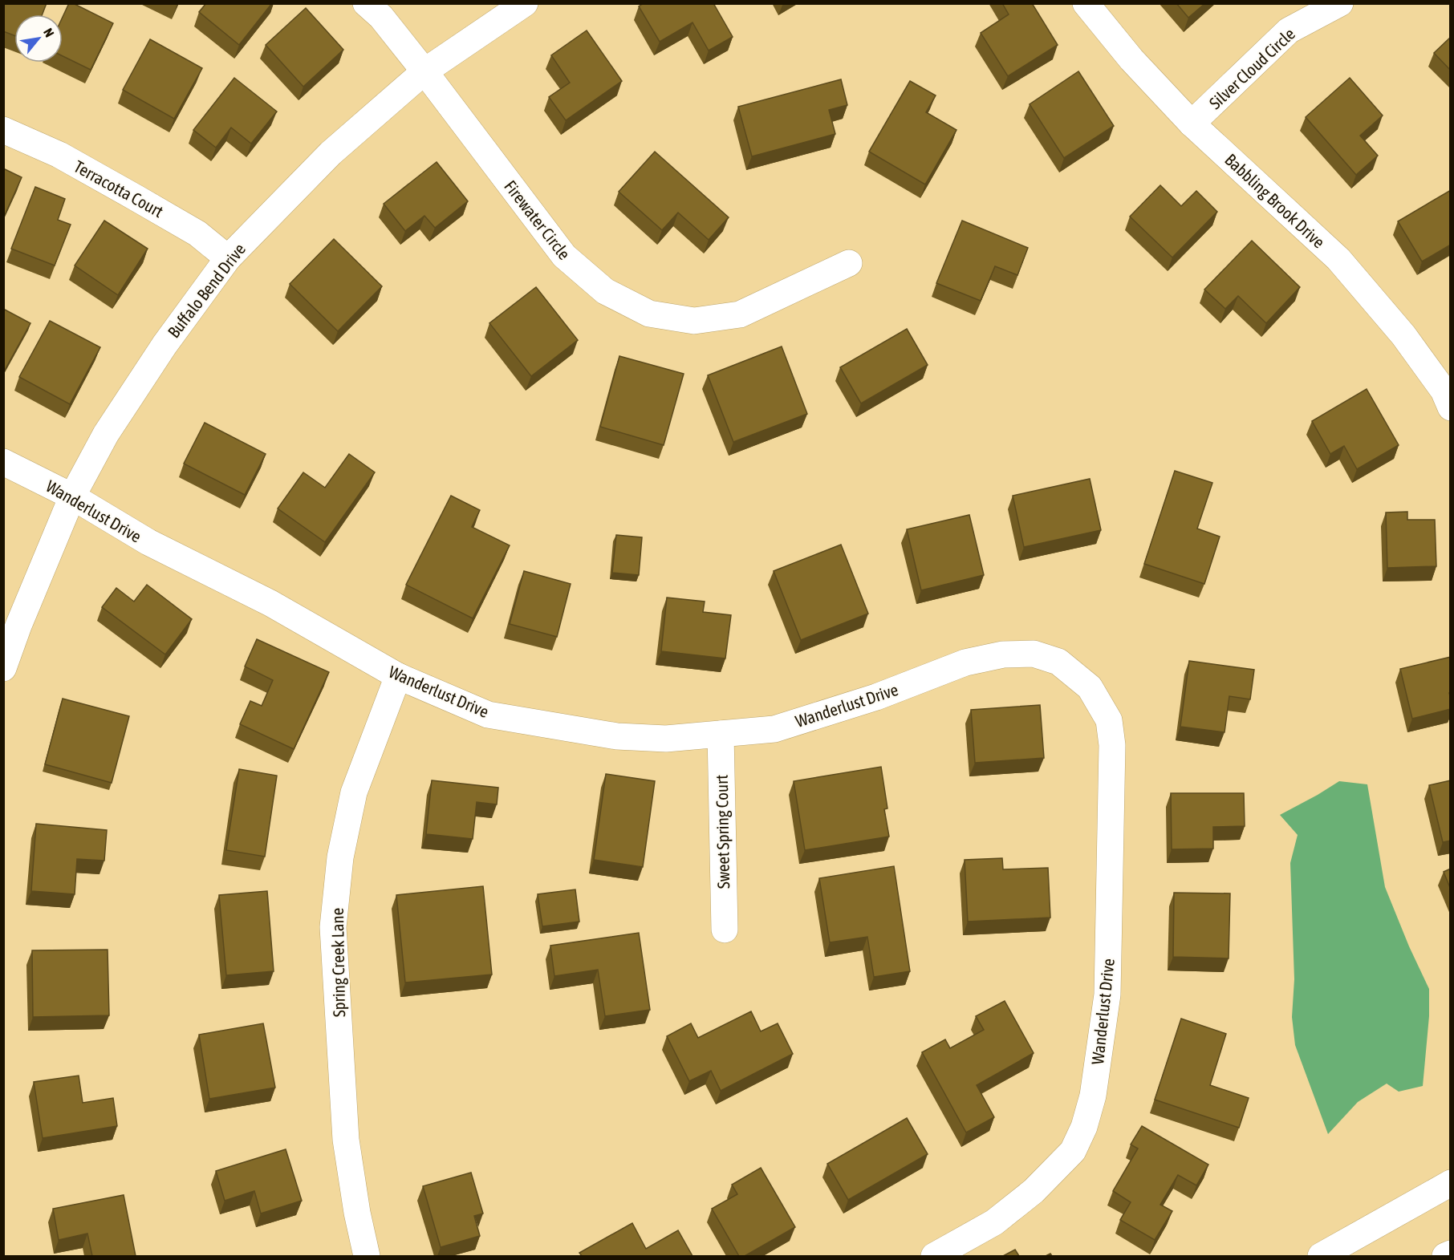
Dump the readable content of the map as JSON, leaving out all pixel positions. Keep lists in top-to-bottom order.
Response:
{
  "streets": {
    "street": [
      "Silver Cloud Circle",
      "Terracotta Court",
      "Babbling Brook Drive",
      "Firewater Circle",
      "Buffalo Bend Drive",
      "Wanderlust Drive",
      "Sweet Spring Court",
      "Spring Creek Lane"
    ]
  },
  "crossings": [
    ["Silver Cloud Circle", "Babbling Brook Drive"],
    ["Terracotta Court", "Buffalo Bend Drive"],
    ["Firewater Circle", "Buffalo Bend Drive"],
    ["Buffalo Bend Drive", "Wanderlust Drive"],
    ["Wanderlust Drive", "Sweet Spring Court"],
    ["Wanderlust Drive", "Spring Creek Lane"]
  ],
  "north": "top right"
}
